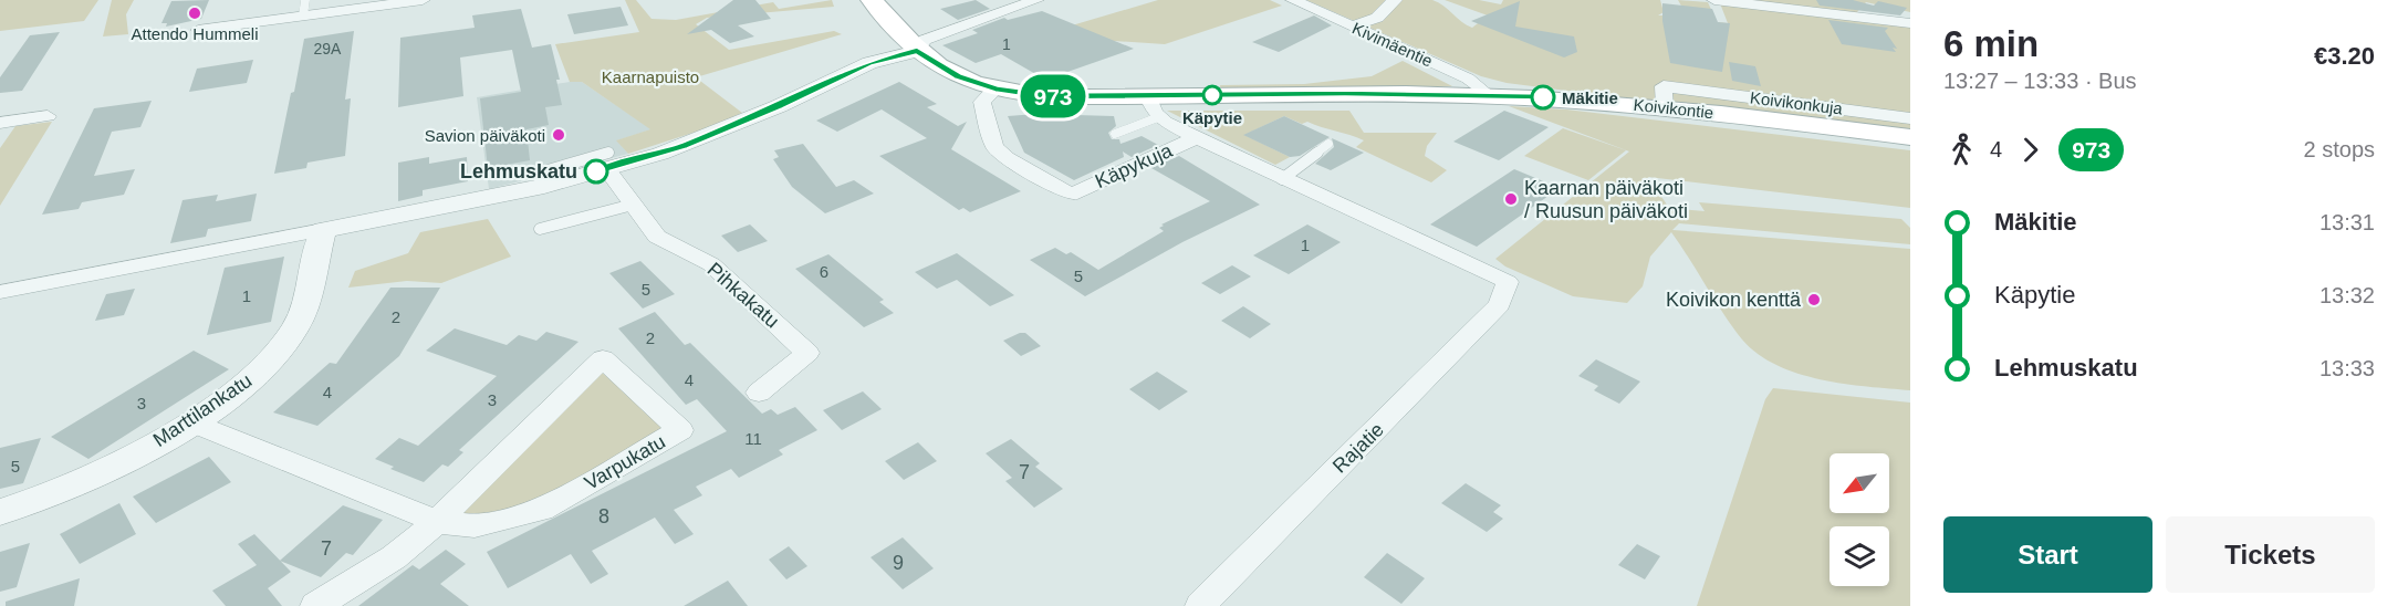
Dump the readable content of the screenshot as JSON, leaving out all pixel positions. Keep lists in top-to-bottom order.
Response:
{
  "streets": {
    "main road": ["Koivikontie"],
    "street": [
      "Kivimäentie",
      "Koivikonkuja",
      "Käpykuja",
      "Pihkakatu",
      "Marttilankatu",
      "Rajatie",
      "Varpukatu"
    ]
  },
  "crossings": [
    ["Kivimäentie", "Koivikontie"],
    ["Koivikonkuja", "Koivikontie"],
    ["Koivikontie", "Käpykuja"],
    ["Marttilankatu", "Varpukatu"]
  ],
  "parks": ["Kaarnapuisto"],
  "places": [
    "Attendo Hummeli",
    "Käpytie",
    "Mäkitie",
    "Savion päiväkoti",
    "Lehmuskatu",
    "Kaarnan päiväkoti / Ruusun päiväkoti",
    "Koivikon kenttä"
  ],
  "lines": ["bus line 973"],
  "house_numbers": [
    "1",
    "29A",
    "1",
    "6",
    "5",
    "5",
    "1",
    "2",
    "2",
    "4",
    "4",
    "3",
    "3",
    "11",
    "5",
    "7",
    "8",
    "7",
    "9"
  ],
  "north": "bottom left",
  "page": {
    "on_map": "973",
    "heading": ["6 min", "13:27 – 13:33 · Bus", "€3.20"],
    "legs": ["4", "973", "2 stops"],
    "list": [
      {
        "name": "Mäkitie",
        "value": "13:31"
      },
      {
        "name": "Käpytie",
        "value": "13:32"
      },
      {
        "name": "Lehmuskatu",
        "value": "13:33"
      }
    ],
    "buttons": ["Start", "Tickets"]
  }
}
